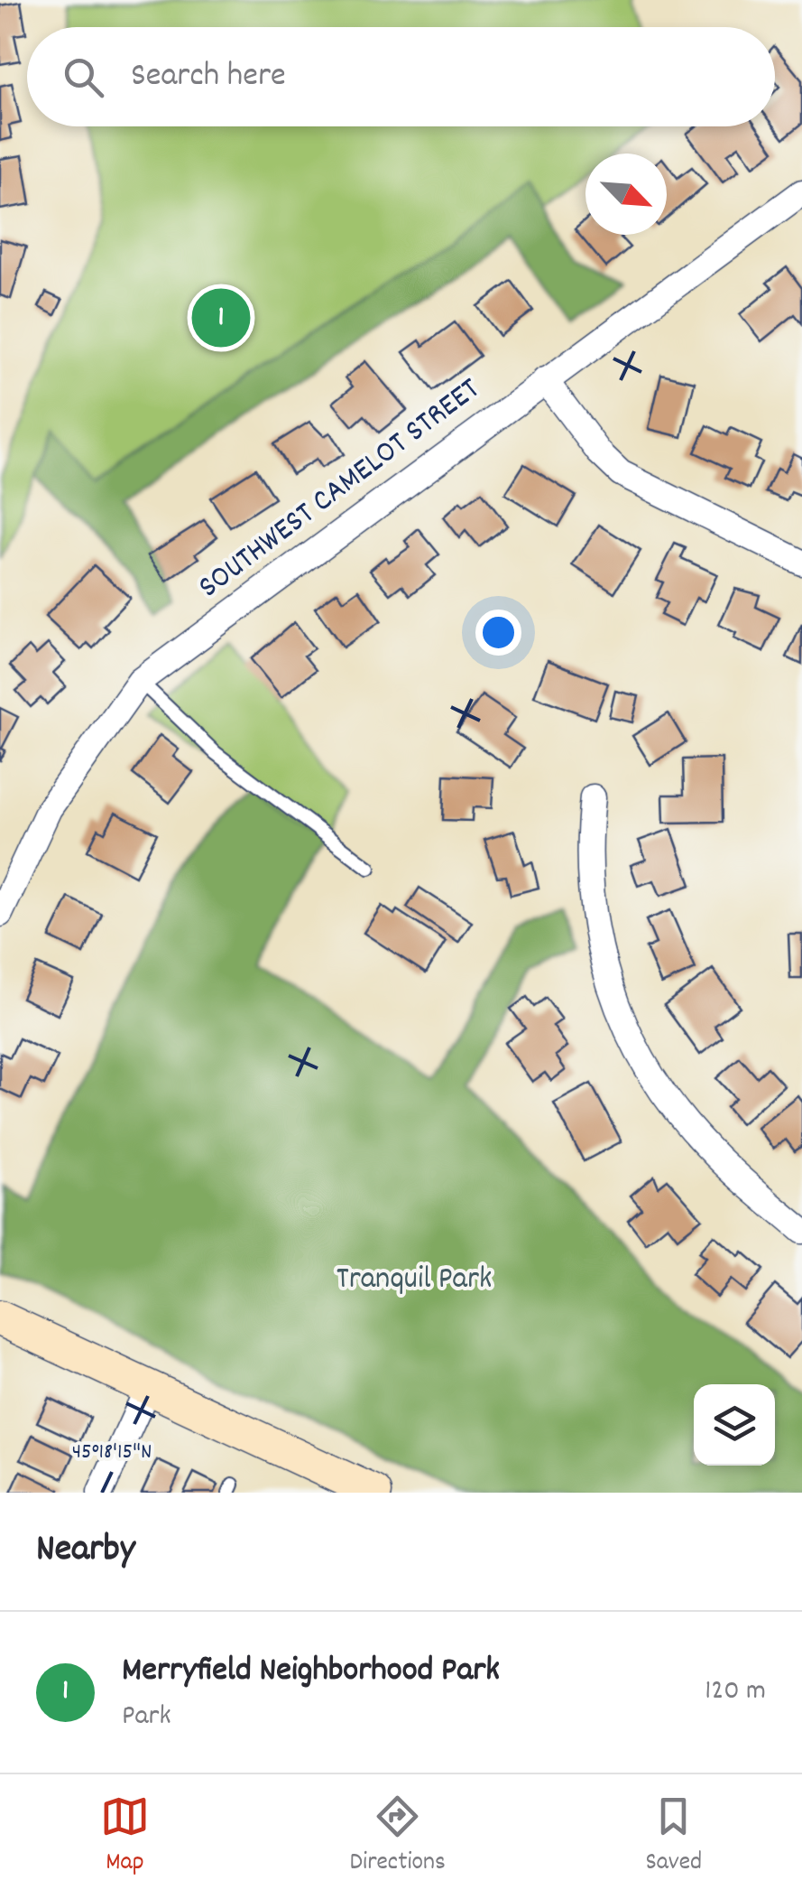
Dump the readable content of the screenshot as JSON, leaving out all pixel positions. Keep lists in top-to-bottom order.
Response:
{
  "streets": {
    "street": ["SOUTHWEST CAMELOT STREET"]
  },
  "parks": ["Tranquil Park"],
  "north": "bottom right",
  "page": {
    "search": "Search here",
    "pins": "1",
    "heading": "Nearby",
    "list": [
      {
        "mark": "1",
        "name": "Merryfield Neighborhood Park",
        "note": "Park",
        "value": "120 m"
      }
    ],
    "nav": ["Map", "Directions", "Saved"]
  },
  "coordinates": ["45°18'15\"N"]
}
